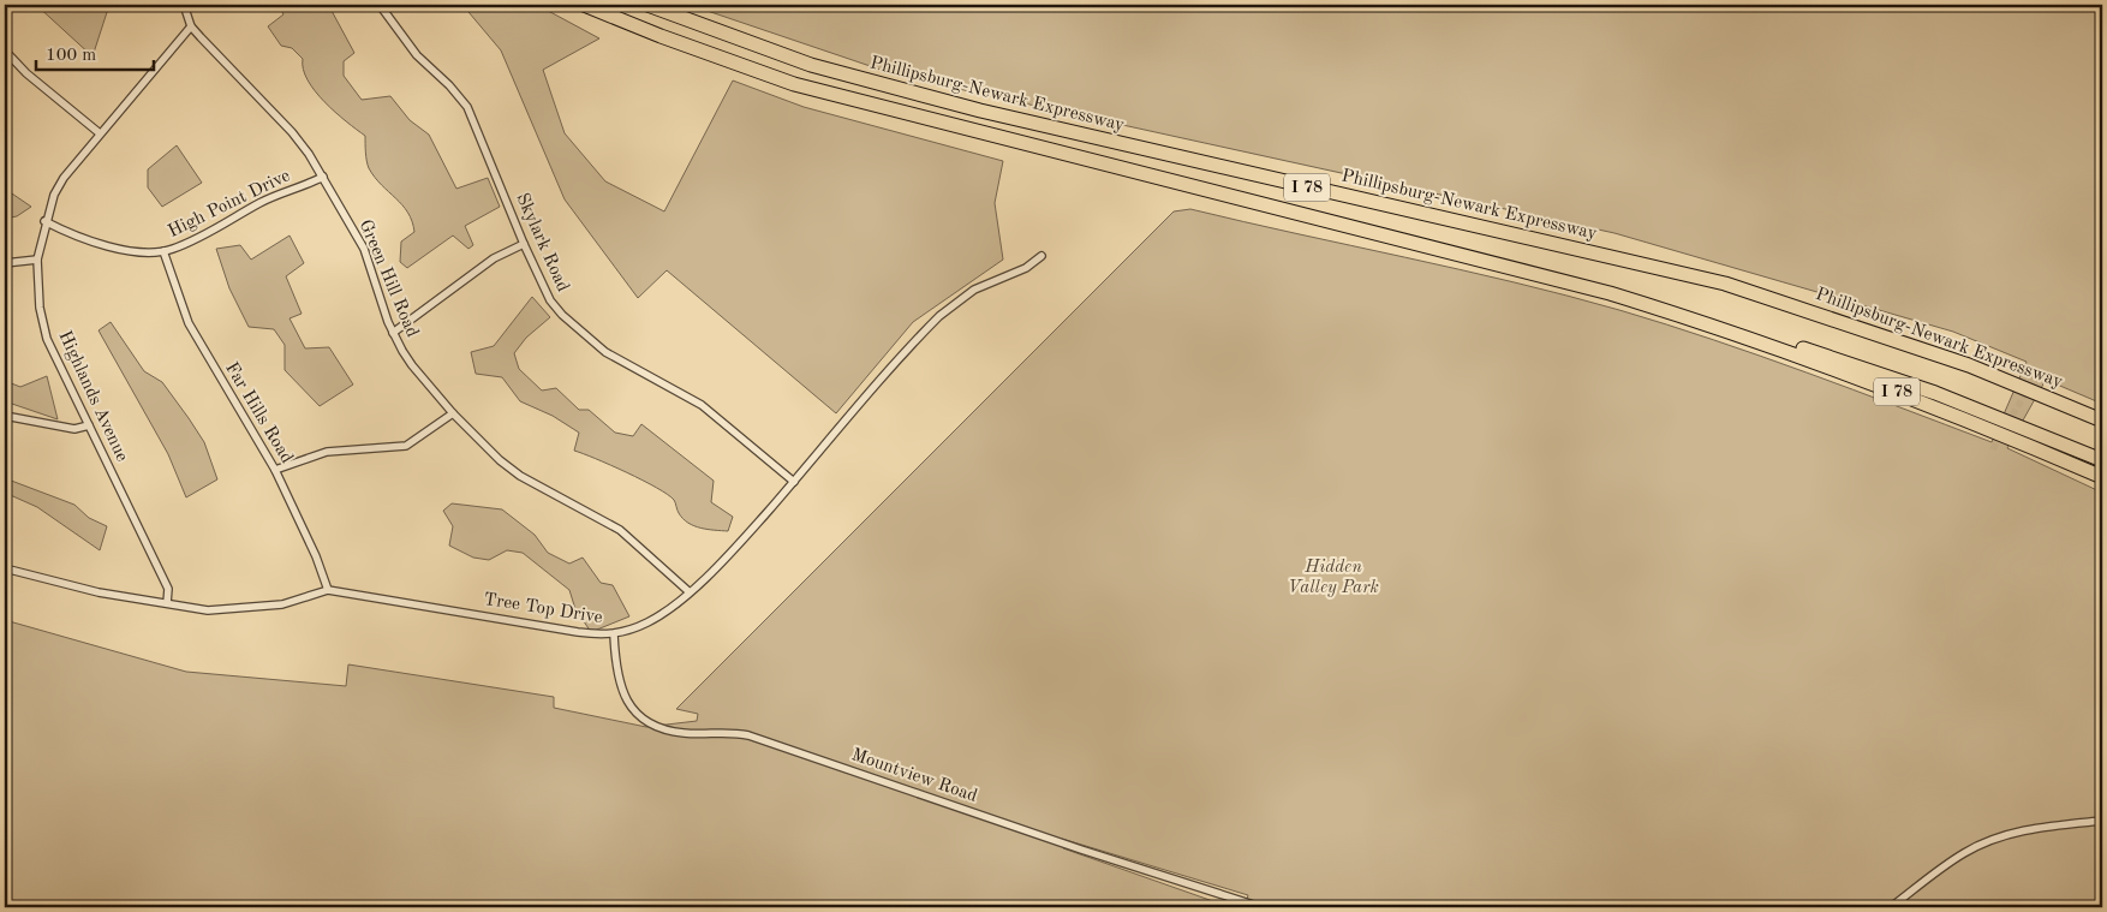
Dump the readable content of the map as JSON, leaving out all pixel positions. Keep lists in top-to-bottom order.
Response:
{
  "streets": {
    "highway": ["Phillipsburg-Newark Expressway", "I 78"],
    "street": [
      "High Point Drive",
      "Skylark Road",
      "Green Hill Road",
      "Highlands Avenue",
      "Far Hills Road",
      "Tree Top Drive",
      "Mountview Road"
    ]
  },
  "crossings": [
    ["High Point Drive", "Green Hill Road"],
    ["High Point Drive", "Highlands Avenue"],
    ["High Point Drive", "Far Hills Road"],
    ["Skylark Road", "Tree Top Drive"],
    ["Green Hill Road", "Highlands Avenue"],
    ["Green Hill Road", "Tree Top Drive"],
    ["Highlands Avenue", "Tree Top Drive"],
    ["Far Hills Road", "Tree Top Drive"],
    ["Tree Top Drive", "Mountview Road"]
  ],
  "parks": ["Hidden Valley Park"],
  "scale_bar": "100 m"
}
